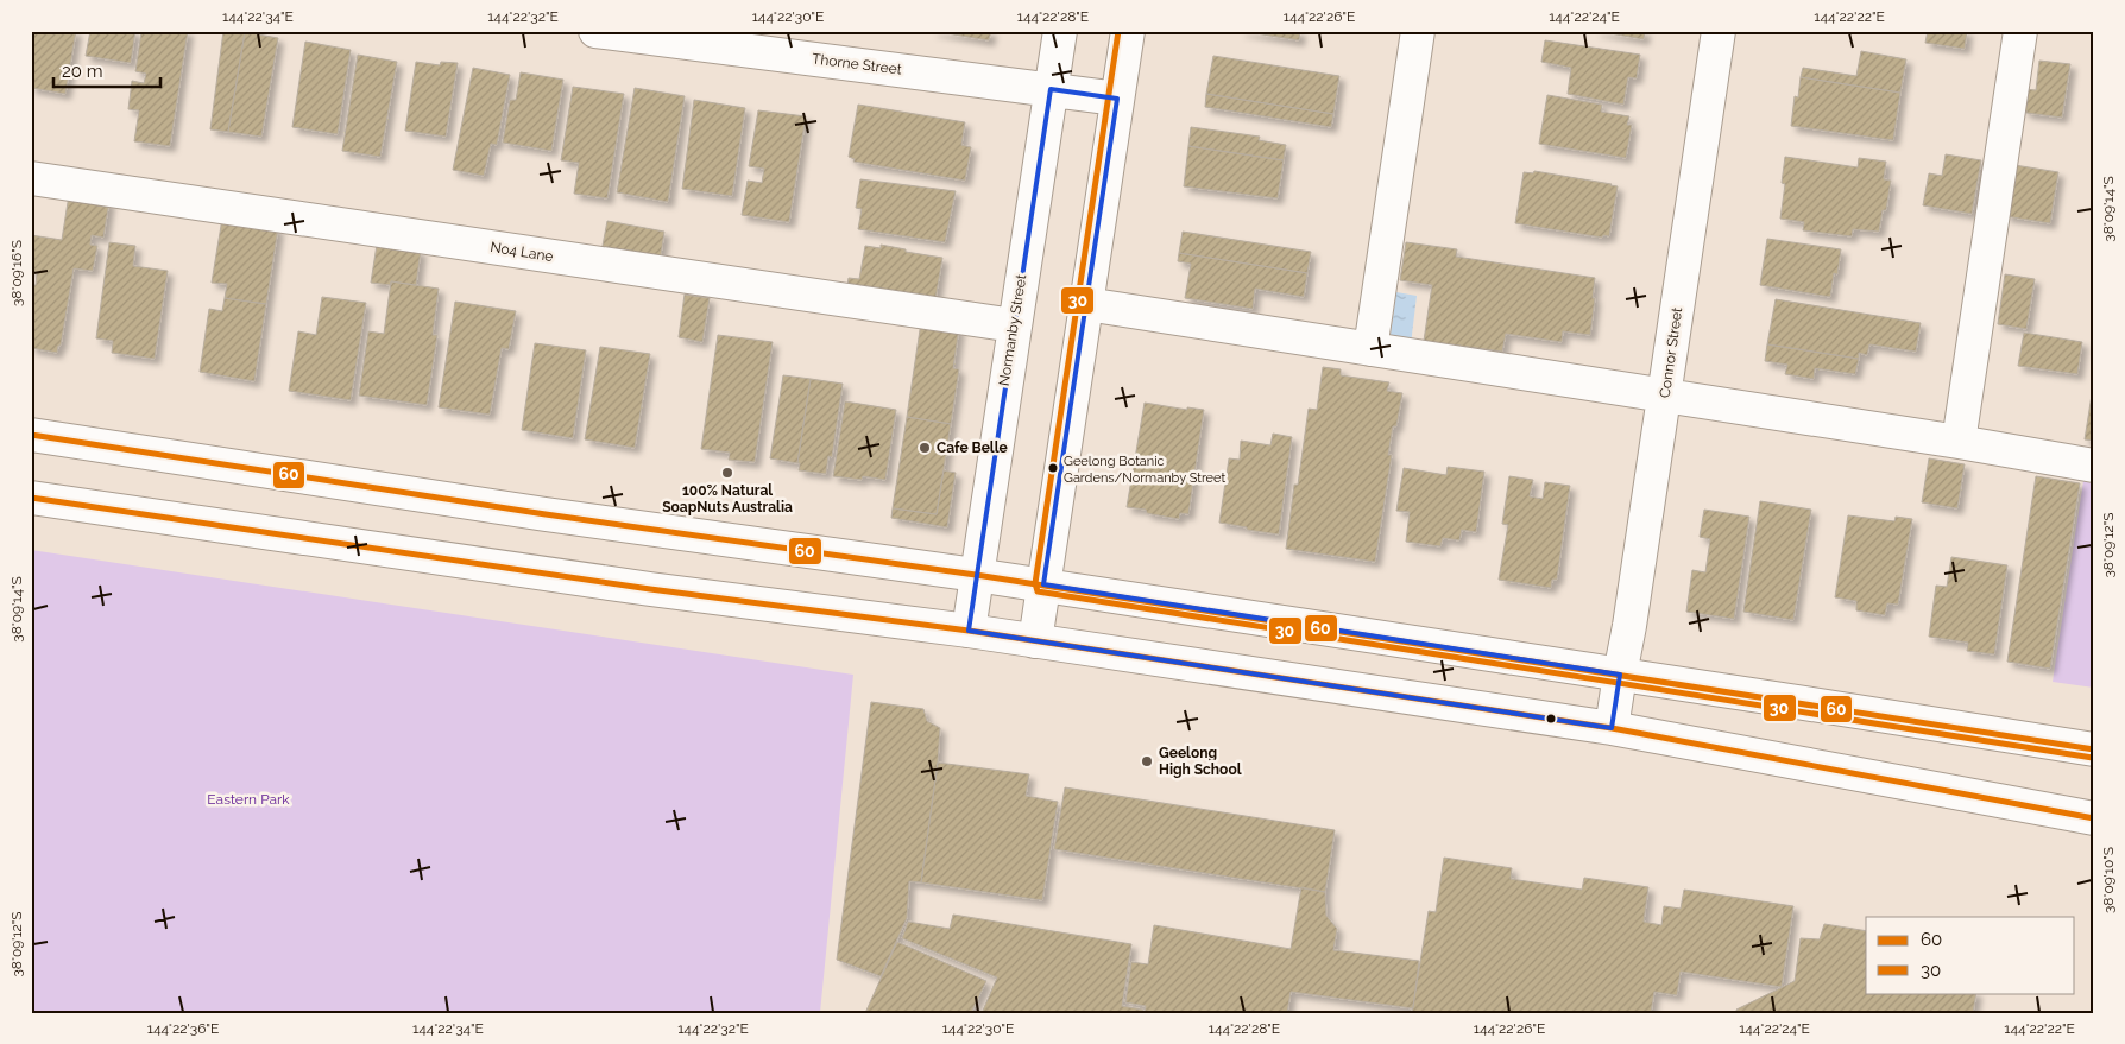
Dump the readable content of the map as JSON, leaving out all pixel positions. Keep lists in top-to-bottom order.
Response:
{
  "streets": {
    "main road": [
      "Thorne Street",
      "No4 Lane",
      "Normanby Street",
      "Connor Street"
    ]
  },
  "crossings": [
    ["Thorne Street", "Normanby Street"],
    ["No4 Lane", "Normanby Street"]
  ],
  "parks": ["Eastern Park"],
  "places": [
    "Cafe Belle",
    "Geelong Botanic Gardens/Normanby Street",
    "100% Natural SoapNuts Australia",
    "Geelong High School"
  ],
  "lines": ["transit line 30", "transit line 60"],
  "legend": ["60", "30"],
  "scale_bar": "20 m",
  "coordinates": [
    "144°22'34\"E",
    "144°22'32\"E",
    "144°22'30\"E",
    "144°22'28\"E",
    "144°22'26\"E",
    "144°22'24\"E",
    "144°22'22\"E",
    "38°09'14\"S",
    "38°09'16\"S",
    "38°09'12\"S",
    "38°09'10\"S",
    "144°22'36\"E"
  ]
}
